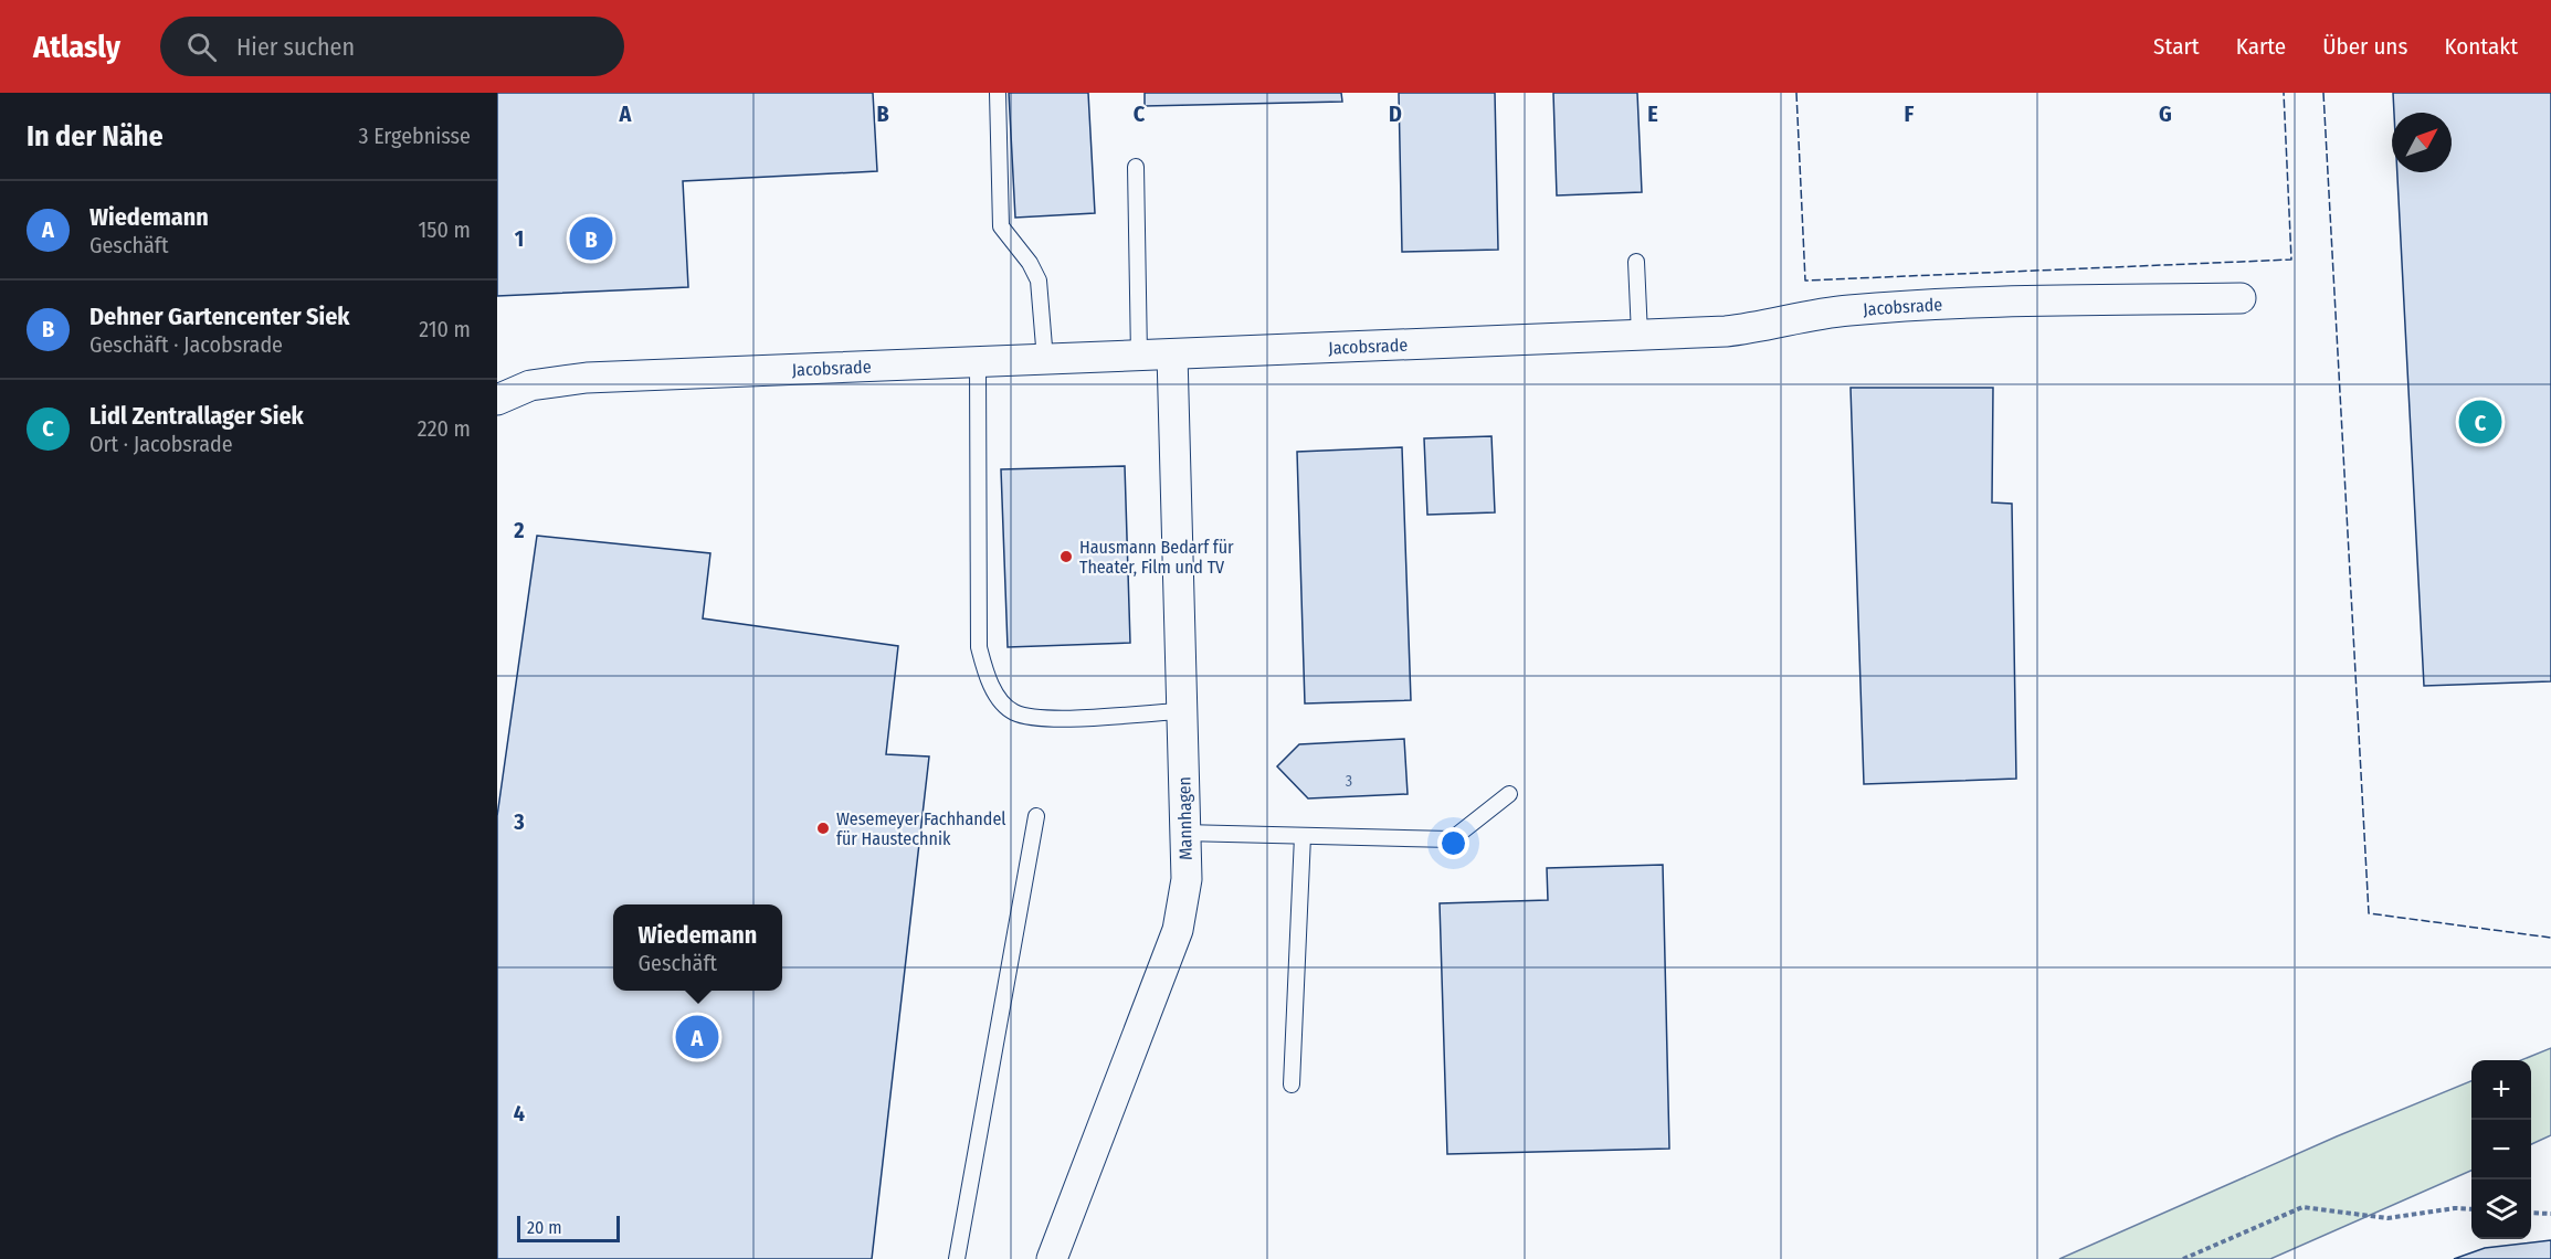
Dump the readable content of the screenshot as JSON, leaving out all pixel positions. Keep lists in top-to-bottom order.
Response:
{
  "streets": {
    "street": ["Jacobsrade", "Mannhagen"]
  },
  "crossings": [
    ["Jacobsrade", "Mannhagen"]
  ],
  "places": ["Hausmann Bedarf für Theater, Film und TV", "Wesemeyer Fachhandel für Haustechnik"],
  "house_numbers": ["3"],
  "scale_bar": "20 m",
  "north": "top right",
  "page": {
    "header": "Atlasly",
    "search": "Hier suchen",
    "nav": [
      "Start",
      "Karte",
      "Über uns",
      "Kontakt"
    ],
    "heading": ["In der Nähe", "3 Ergebnisse"],
    "list": [
      {
        "mark": "A",
        "name": "Wiedemann",
        "note": "Geschäft",
        "value": "150 m"
      },
      {
        "mark": "B",
        "name": "Dehner Gartencenter Siek",
        "note": "Geschäft · Jacobsrade",
        "value": "210 m"
      },
      {
        "mark": "C",
        "name": "Lidl Zentrallager Siek",
        "note": "Ort · Jacobsrade",
        "value": "220 m"
      }
    ],
    "pins": ["B", "C", "A"],
    "popup": ["Wiedemann", "Geschäft"],
    "map_buttons": ["+", "−"],
    "scale": "20 m"
  },
  "grid": {
    "columns": [
      "A",
      "B",
      "C",
      "D",
      "E",
      "F",
      "G"
    ],
    "rows": [
      "1",
      "2",
      "3",
      "4"
    ]
  }
}
